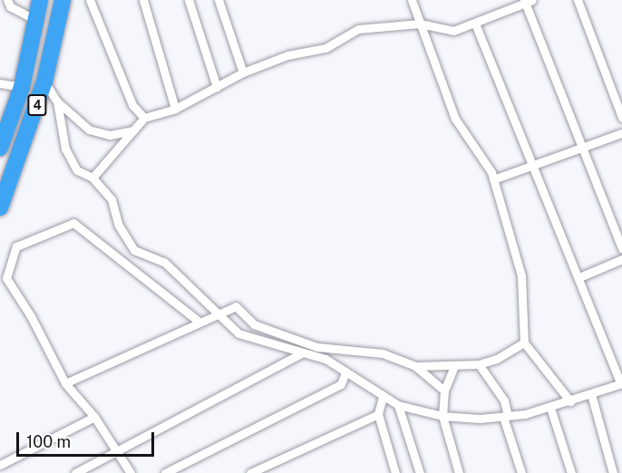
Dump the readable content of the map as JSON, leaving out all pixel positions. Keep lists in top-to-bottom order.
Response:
{
  "streets": {
    "highway": ["4"]
  },
  "scale_bar": "100 m"
}
